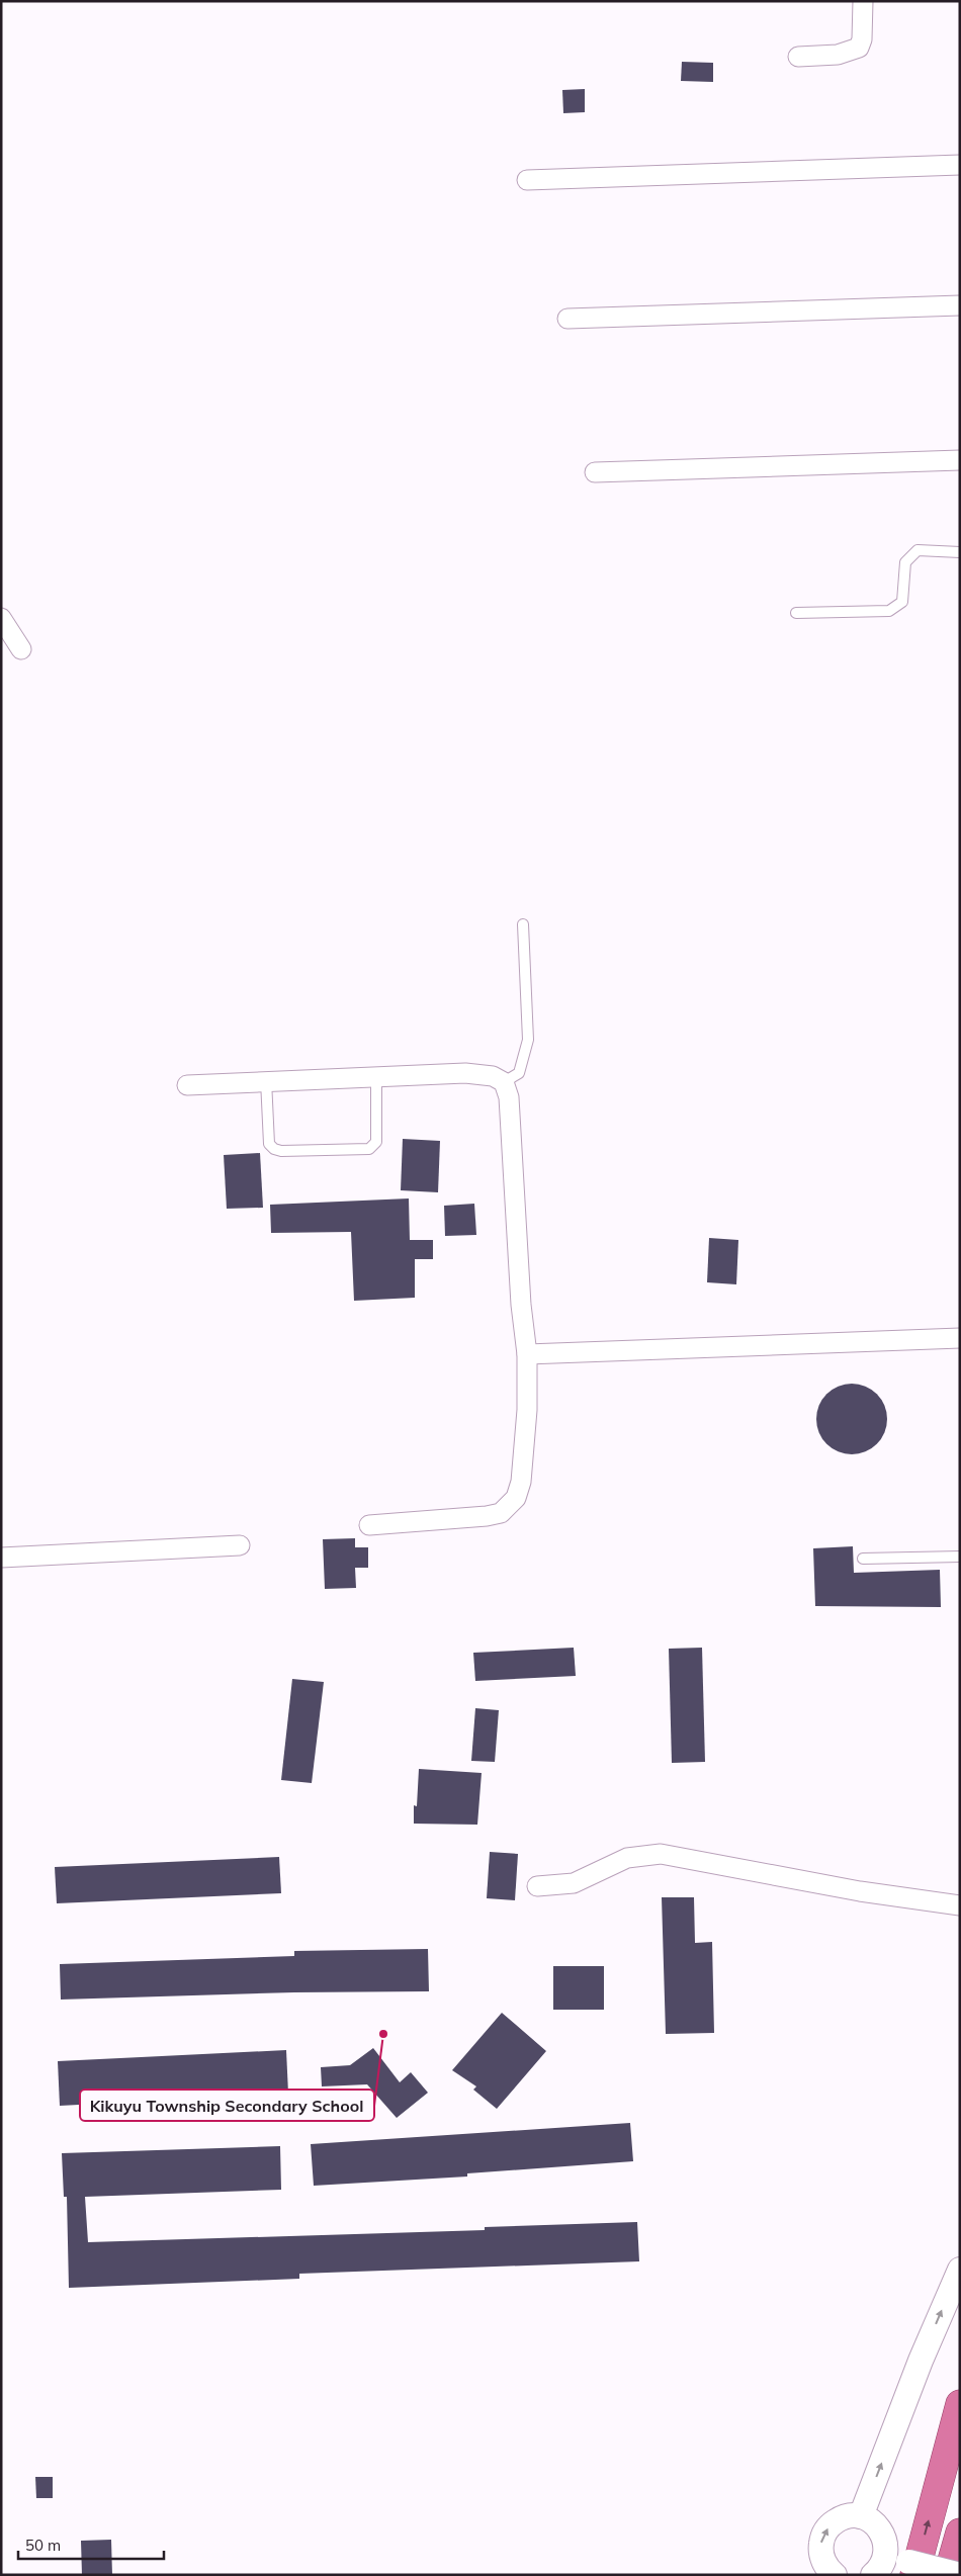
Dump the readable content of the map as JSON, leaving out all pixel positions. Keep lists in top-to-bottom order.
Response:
{
  "places": ["Kikuyu Township Secondary School"],
  "scale_bar": "50 m"
}
